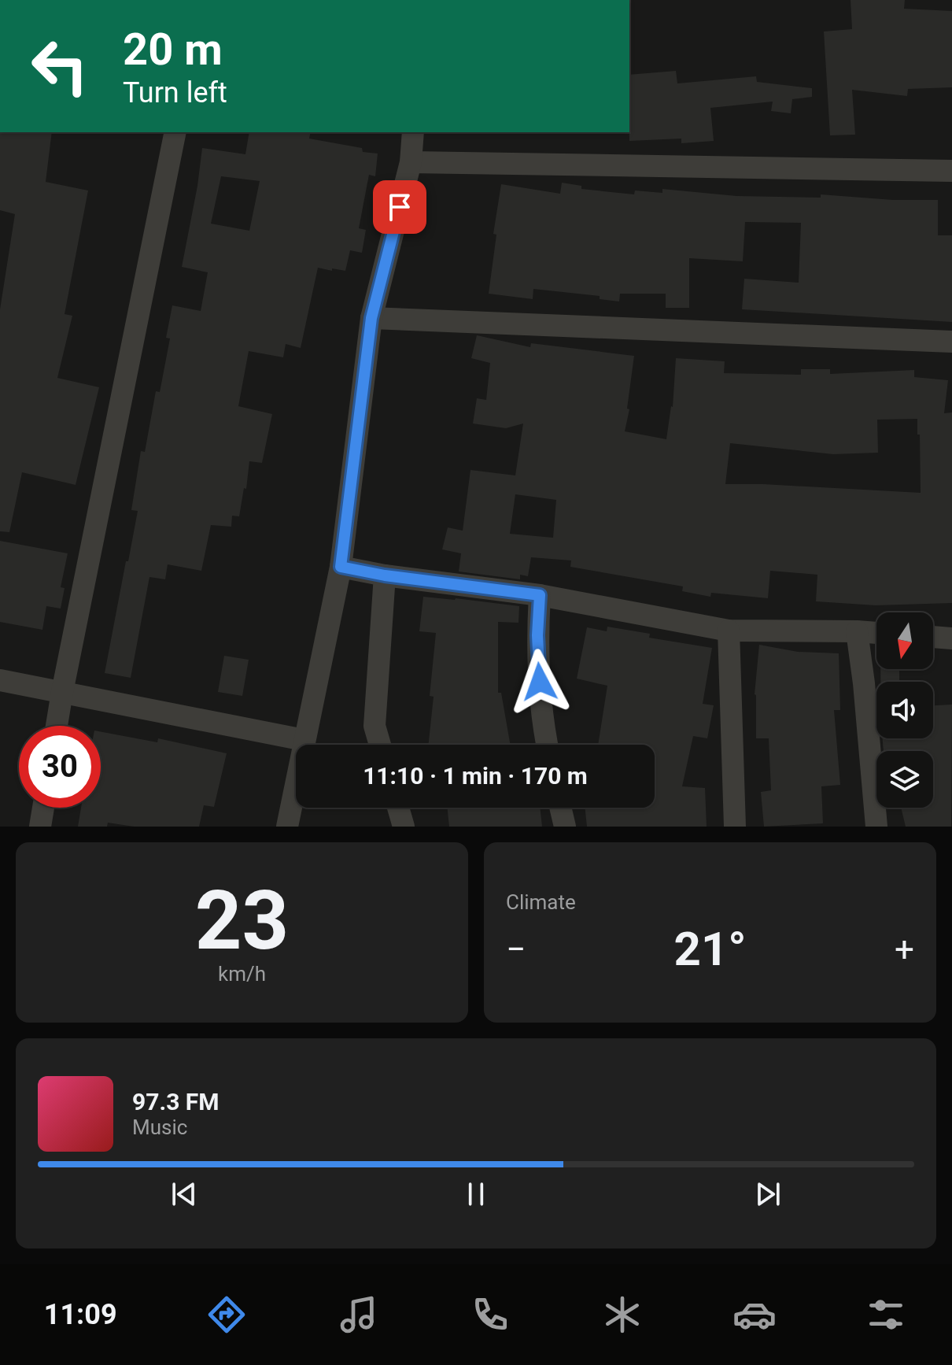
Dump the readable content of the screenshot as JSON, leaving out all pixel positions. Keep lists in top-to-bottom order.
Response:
{
  "north": "bottom",
  "page": {
    "turn": ["20 m", "Turn left"],
    "limit": "30",
    "trip": "11:10 · 1 min · 170 m",
    "tile": [
      ["23", "km/h"],
      "Climate"
    ],
    "heat": ["−", "21°", "+"],
    "song": ["97.3 FM", "Music"],
    "tabs": "11:09"
  }
}
